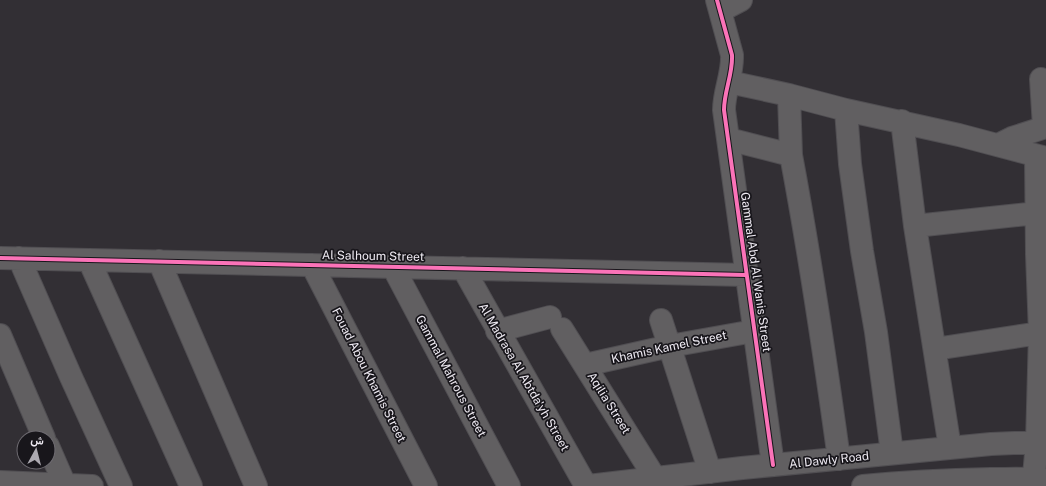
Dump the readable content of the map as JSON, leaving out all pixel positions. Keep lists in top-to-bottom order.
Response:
{
  "streets": {
    "street": [
      "Al Salhoum Street",
      "Gammal Abd Al Wanis Street",
      "Khamis Kamel Street",
      "Fouad Abou Khamis Street",
      "Gammal Mahrous Street",
      "Al Madrasa Al Abtda'yh Street",
      "Aqilia Street",
      "Al Dawly Road"
    ]
  },
  "crossings": [
    ["Al Salhoum Street", "Gammal Abd Al Wanis Street"],
    ["Al Salhoum Street", "Fouad Abou Khamis Street"],
    ["Al Salhoum Street", "Gammal Mahrous Street"],
    ["Al Salhoum Street", "Al Madrasa Al Abtda'yh Street"],
    ["Gammal Abd Al Wanis Street", "Khamis Kamel Street"],
    ["Gammal Abd Al Wanis Street", "Al Dawly Road"],
    ["Khamis Kamel Street", "Aqilia Street"],
    ["Al Madrasa Al Abtda'yh Street", "Aqilia Street"],
    ["Al Madrasa Al Abtda'yh Street", "Al Dawly Road"],
    ["Aqilia Street", "Al Dawly Road"]
  ],
  "north": "top"
}
